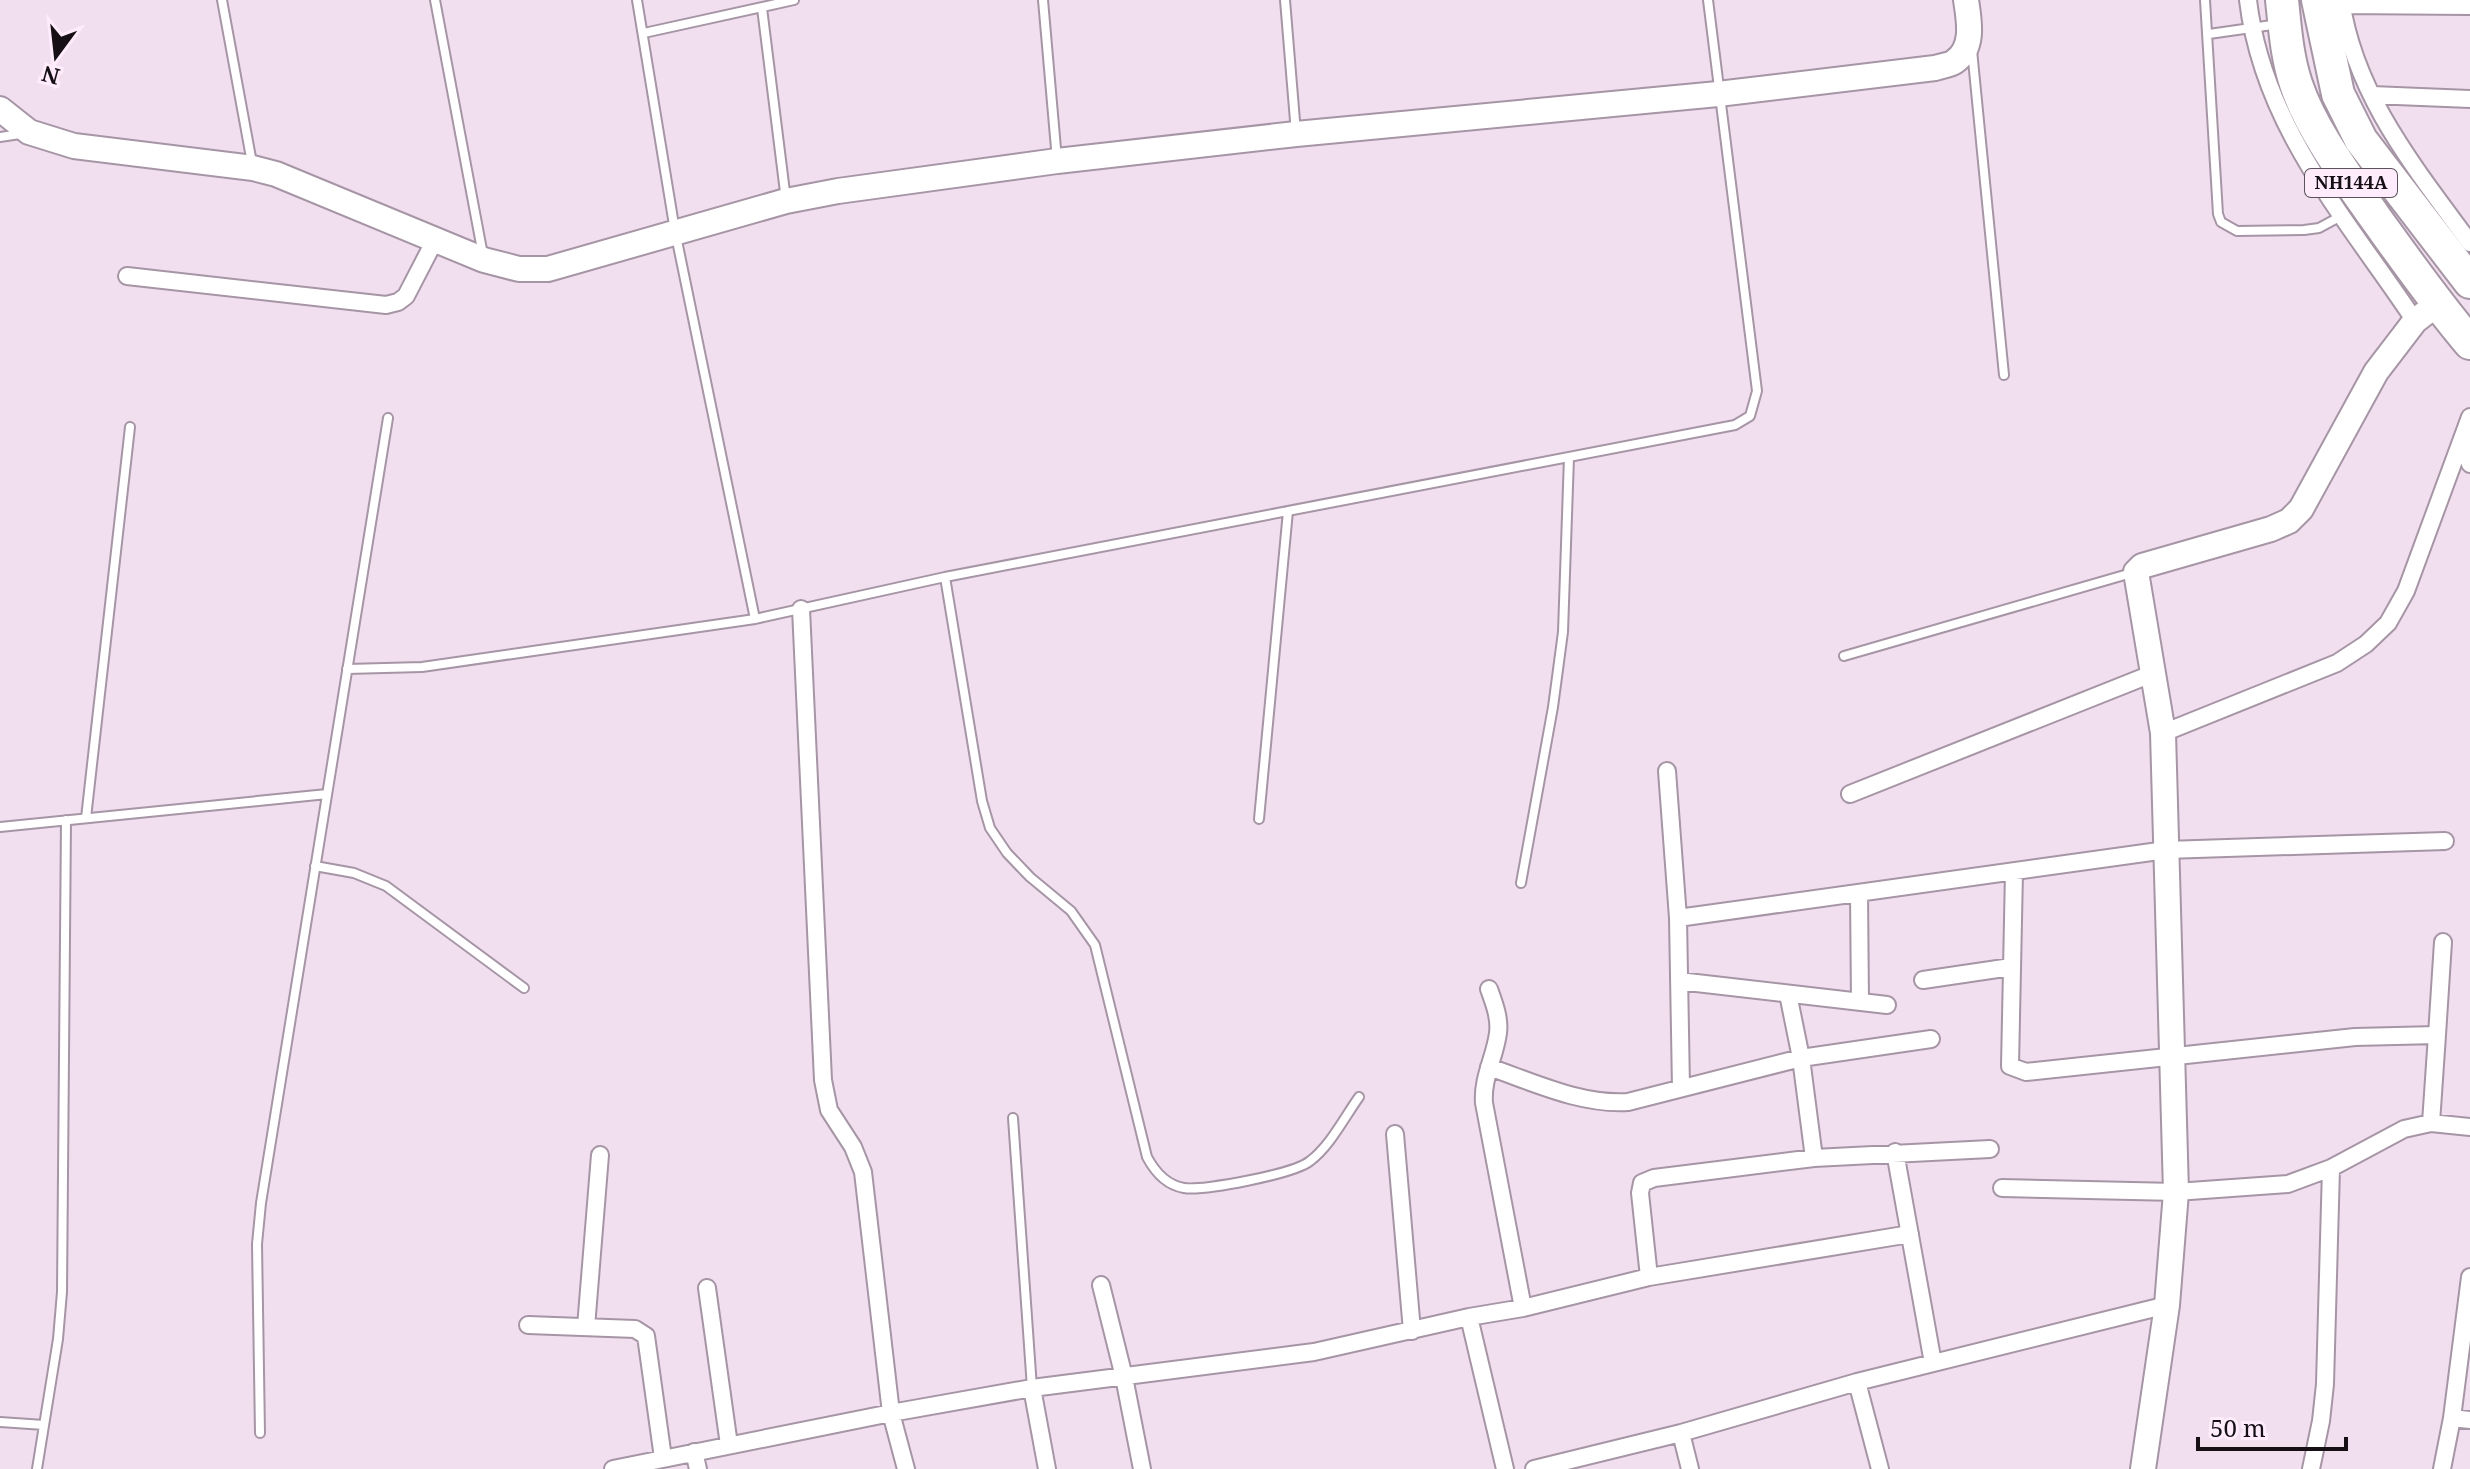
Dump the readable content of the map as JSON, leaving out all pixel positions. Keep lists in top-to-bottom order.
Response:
{
  "streets": {
    "highway": ["NH144A"]
  },
  "scale_bar": "50 m",
  "north": "bottom"
}
